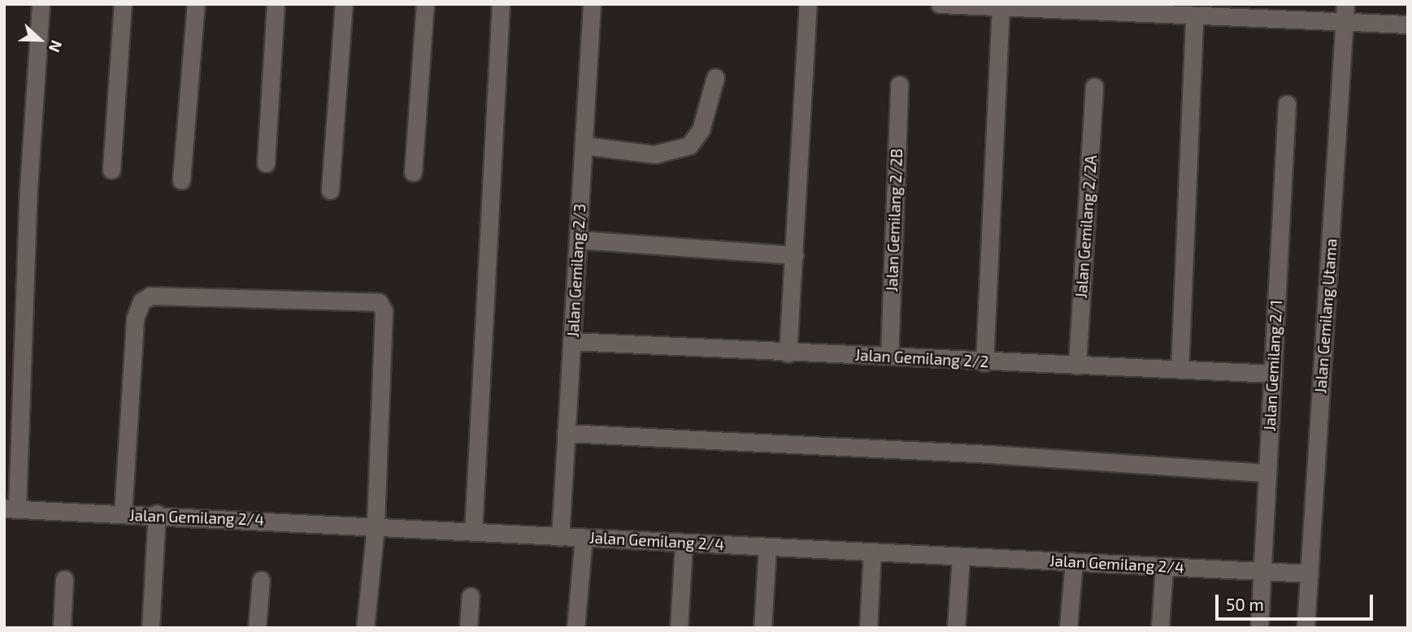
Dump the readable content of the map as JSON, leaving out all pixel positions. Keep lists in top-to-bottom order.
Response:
{
  "streets": {
    "street": [
      "Jalan Gemilang 2/2B",
      "Jalan Gemilang 2/2A",
      "Jalan Gemilang 2/3",
      "Jalan Gemilang Utama",
      "Jalan Gemilang 2/2",
      "Jalan Gemilang 2/1",
      "Jalan Gemilang 2/4"
    ]
  },
  "crossings": [
    ["Jalan Gemilang 2/2B", "Jalan Gemilang 2/2"],
    ["Jalan Gemilang 2/2A", "Jalan Gemilang 2/2"],
    ["Jalan Gemilang 2/3", "Jalan Gemilang 2/2"],
    ["Jalan Gemilang 2/3", "Jalan Gemilang 2/4"],
    ["Jalan Gemilang Utama", "Jalan Gemilang 2/4"],
    ["Jalan Gemilang 2/2", "Jalan Gemilang 2/1"],
    ["Jalan Gemilang 2/1", "Jalan Gemilang 2/4"]
  ],
  "scale_bar": "50 m",
  "north": "right"
}
